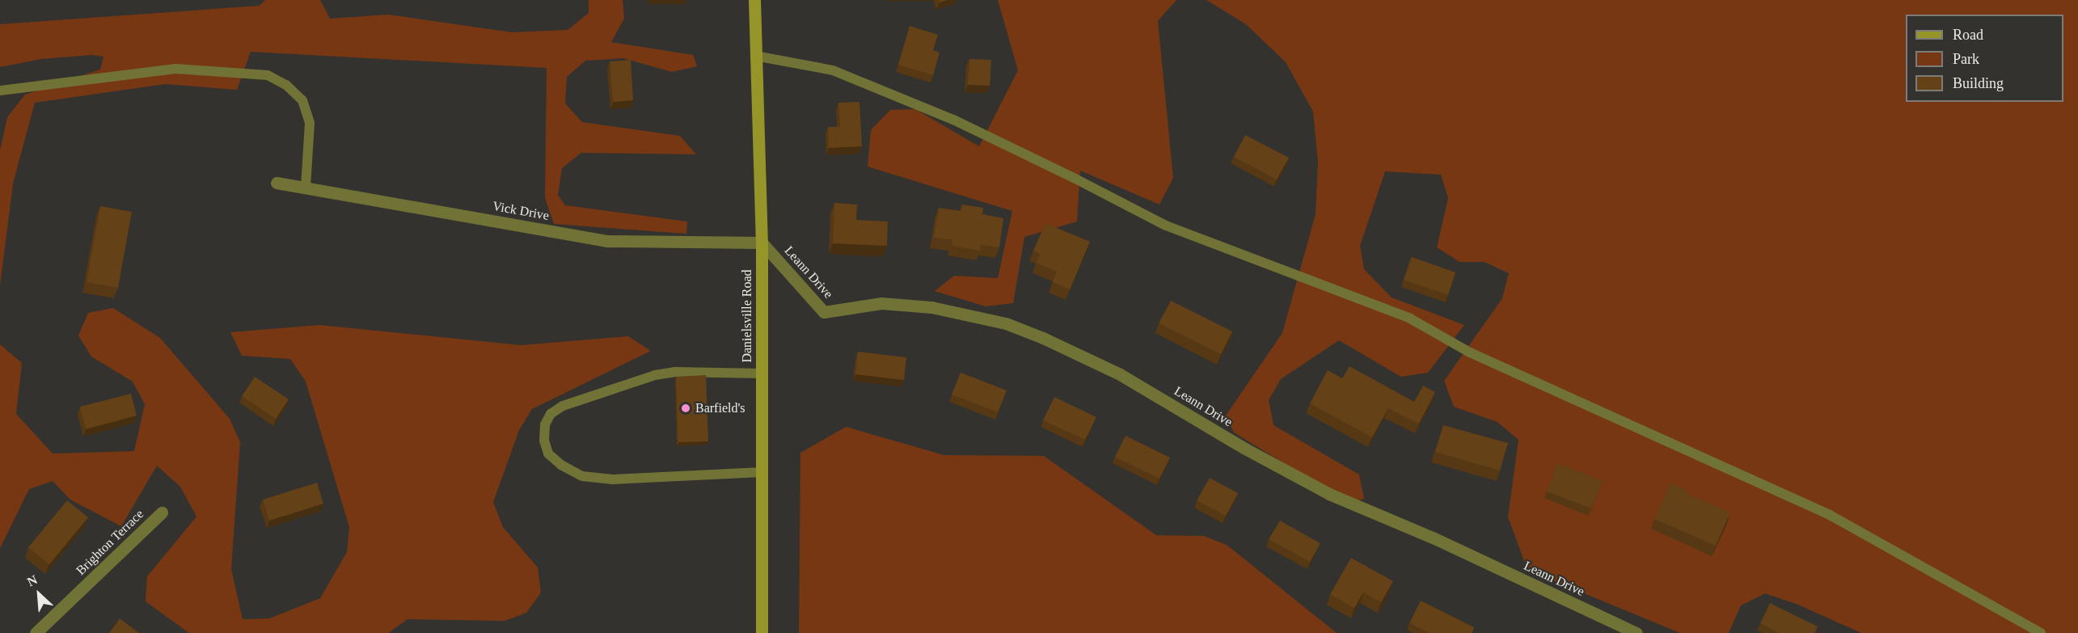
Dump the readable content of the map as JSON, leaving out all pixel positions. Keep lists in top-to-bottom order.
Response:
{
  "streets": {
    "main road": ["Danielsville Road"],
    "street": ["Vick Drive", "Leann Drive", "Brighton Terrace"]
  },
  "crossings": [
    ["Vick Drive", "Leann Drive"],
    ["Vick Drive", "Danielsville Road"],
    ["Leann Drive", "Danielsville Road"]
  ],
  "places": ["Barfield's"],
  "legend": ["Road", "Park", "Building"],
  "north": "top left"
}
